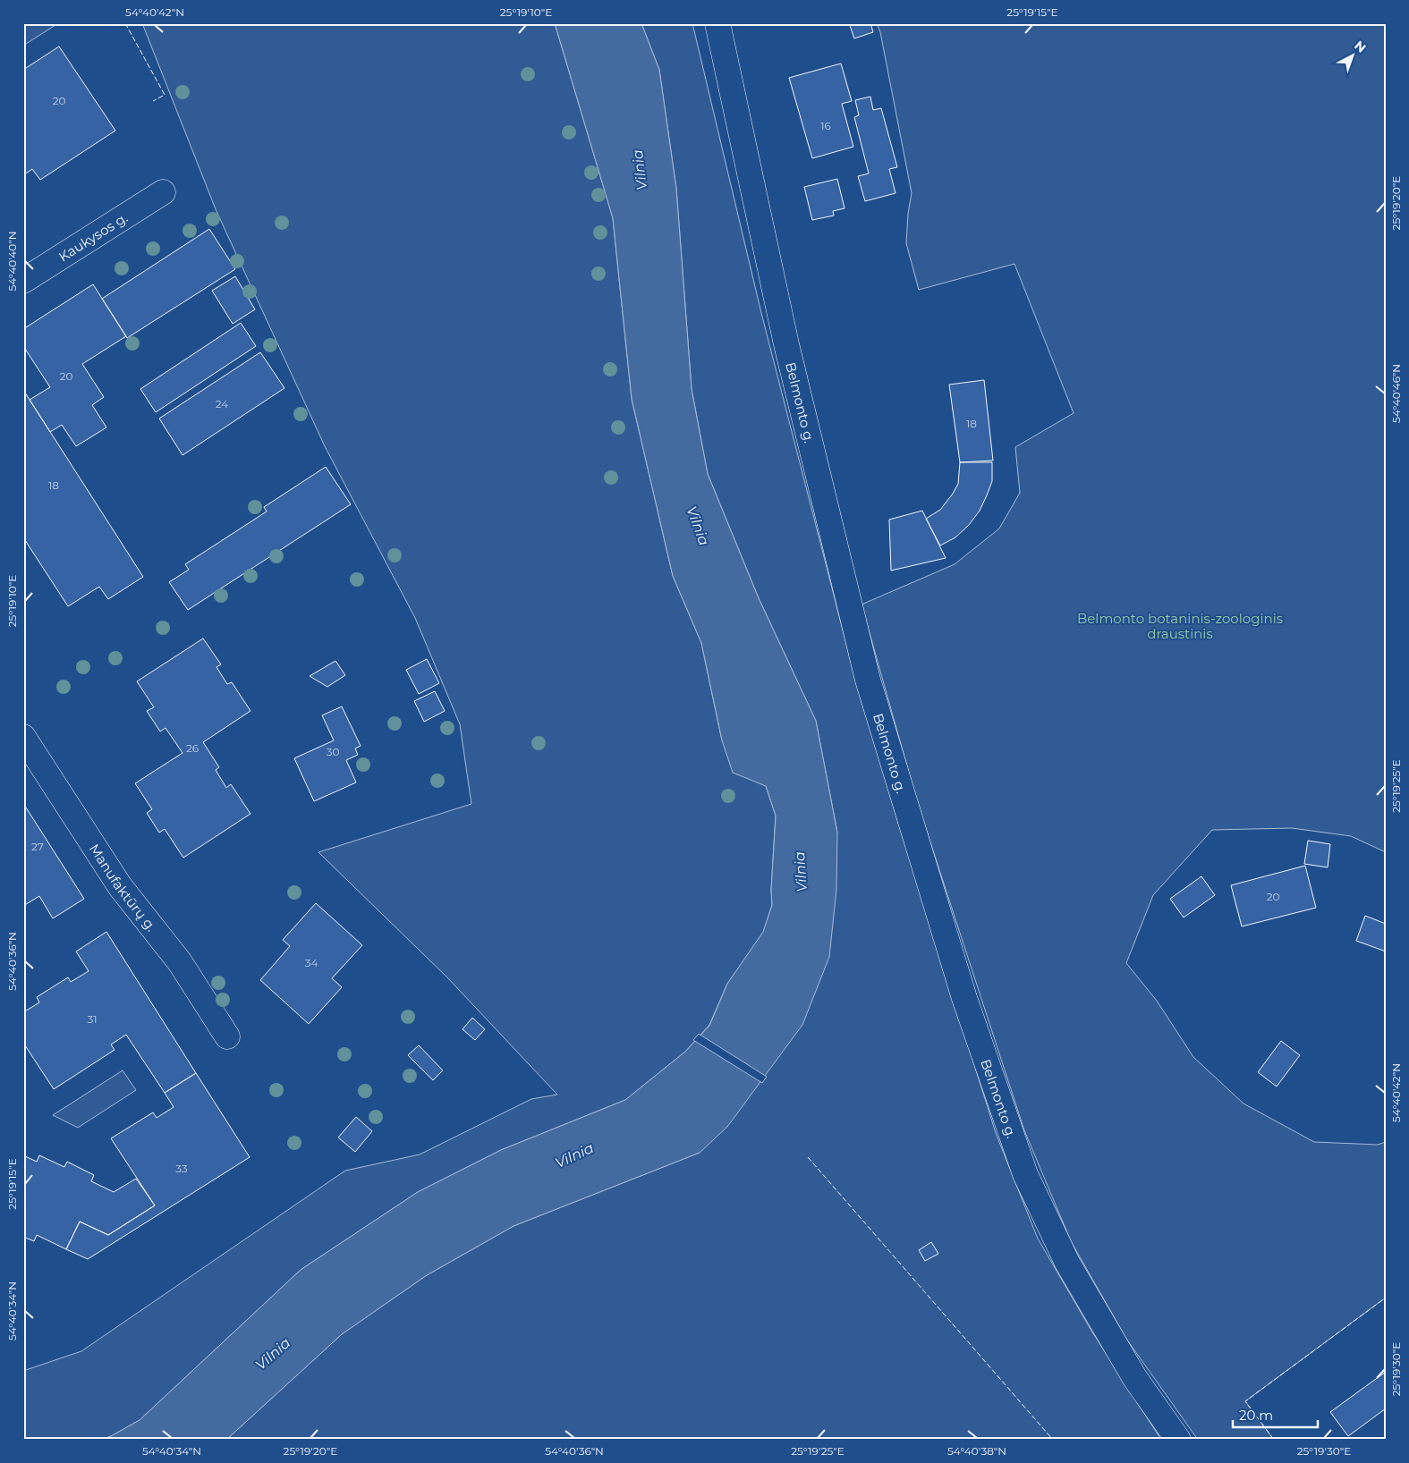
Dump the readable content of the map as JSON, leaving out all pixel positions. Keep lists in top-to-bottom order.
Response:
{
  "streets": {
    "street": ["Kaukysos g.", "Belmonto g.", "Manufaktūrų g."]
  },
  "water": ["Vilnia"],
  "parks": ["Belmonto botaninis-zoologinis draustinis"],
  "house_numbers": [
    "20",
    "16",
    "20",
    "24",
    "18",
    "18",
    "26",
    "30",
    "27",
    "20",
    "34",
    "31",
    "33"
  ],
  "scale_bar": "20 m",
  "north": "top right",
  "coordinates": [
    "54°40'42\"N",
    "25°19'10\"E",
    "25°19'15\"E",
    "25°19'20\"E",
    "54°40'40\"N",
    "54°40'46\"N",
    "25°19'25\"E",
    "54°40'36\"N",
    "54°40'34\"N",
    "25°19'30\"E",
    "54°40'38\"N"
  ]
}
